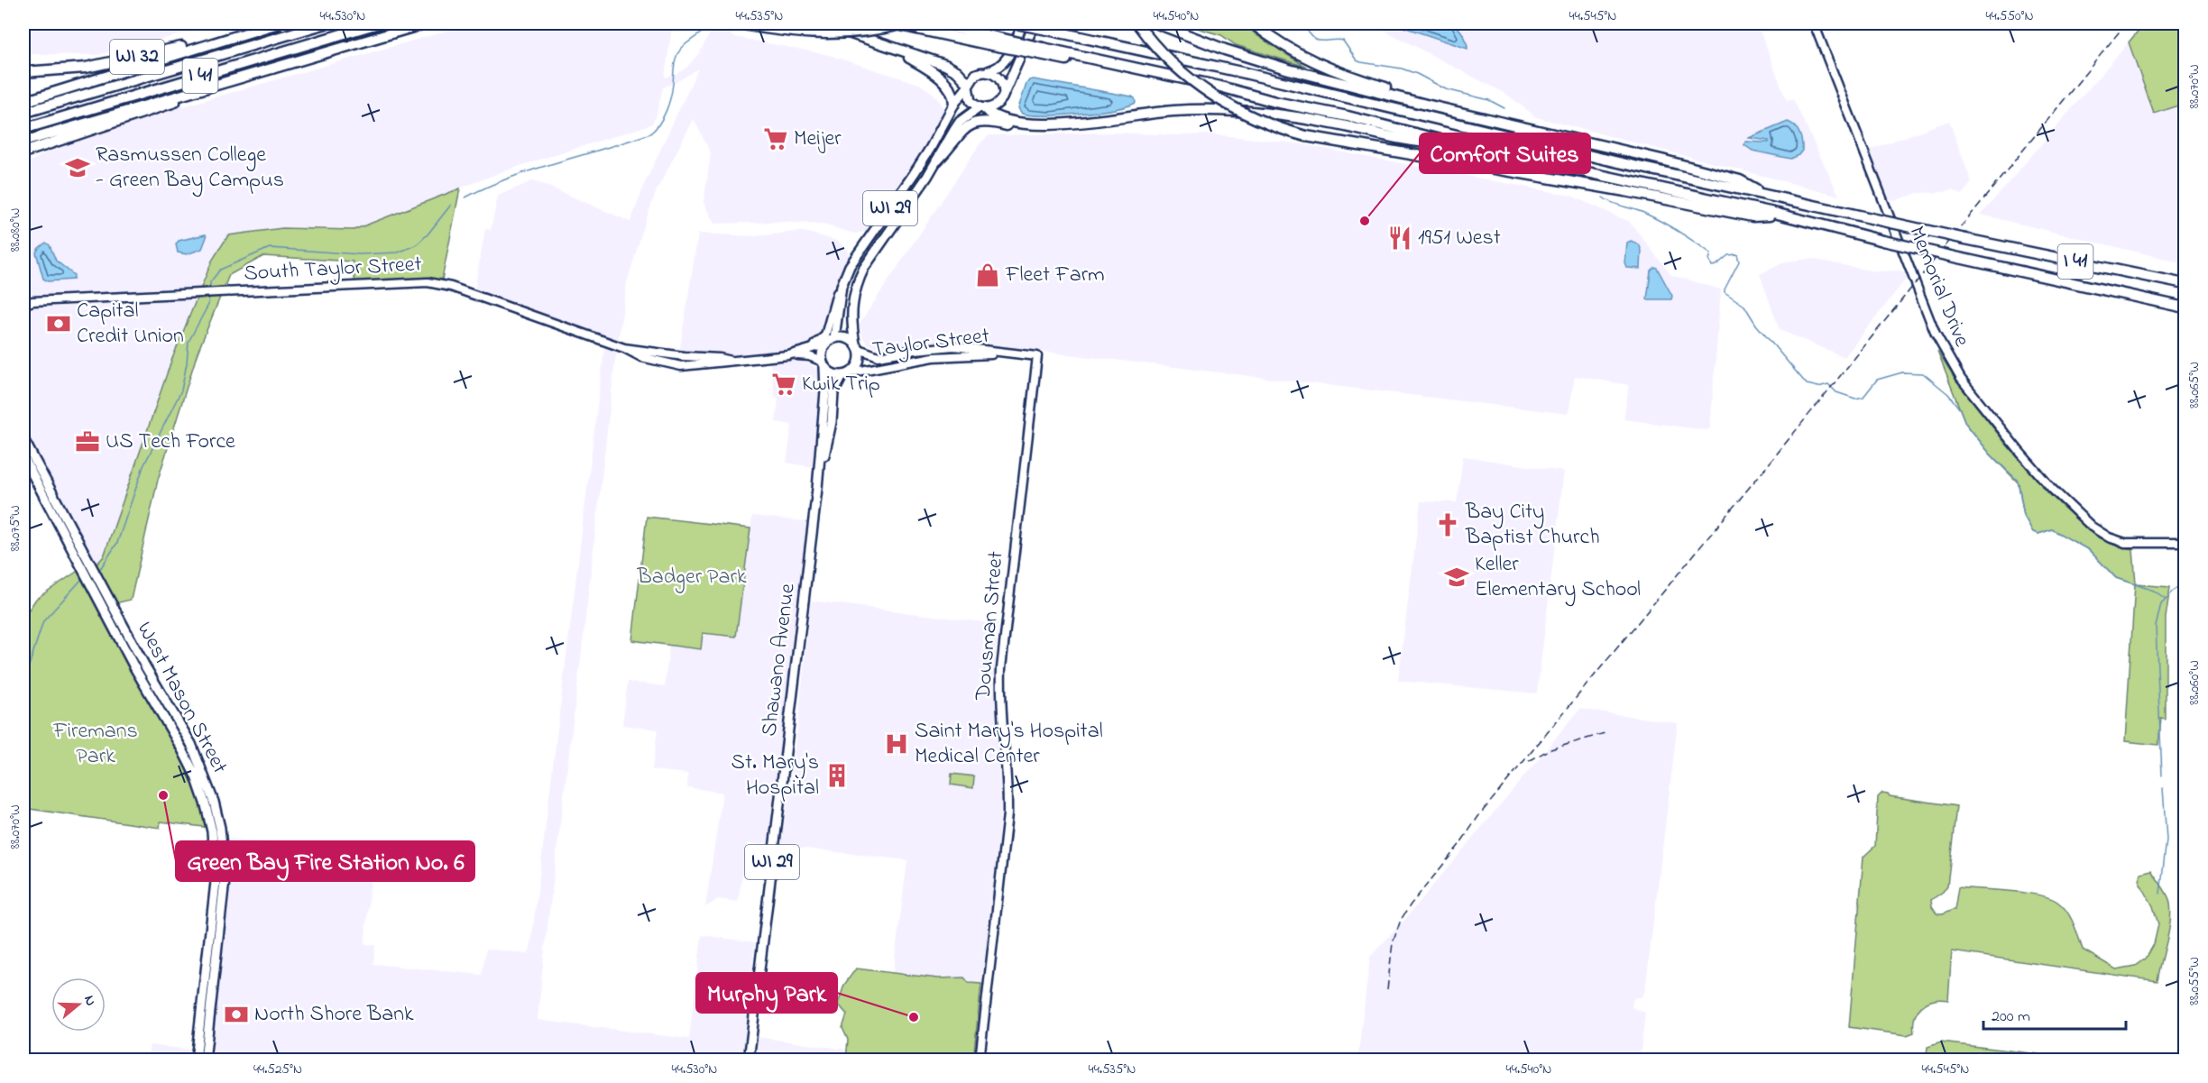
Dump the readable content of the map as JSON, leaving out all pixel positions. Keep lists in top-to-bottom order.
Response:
{
  "streets": {
    "highway": ["WI 32", "I 41"],
    "main road": ["WI 29", "Shawano Avenue", "West Mason Street"],
    "street": [
      "South Taylor Street",
      "Memorial Drive",
      "Taylor Street",
      "Dousman Street"
    ]
  },
  "crossings": [
    ["WI 29", "South Taylor Street"],
    ["WI 29", "Taylor Street"],
    ["WI 29", "Shawano Avenue"],
    ["South Taylor Street", "Taylor Street"],
    ["South Taylor Street", "Shawano Avenue"],
    ["Taylor Street", "Dousman Street"],
    ["Taylor Street", "Shawano Avenue"]
  ],
  "parks": ["Badger Park", "Firemans Park"],
  "places": {
    "supermarket": ["Meijer", "Kwik Trip"],
    "school or university": ["Rasmussen College - Green Bay Campus", "Keller Elementary School"],
    "other": ["Comfort Suites", "Green Bay Fire Station No. 6", "Murphy Park"],
    "restaurant": ["1951 West"],
    "shop": ["Fleet Farm"],
    "bank": ["Capital Credit Union", "North Shore Bank"],
    "office": ["US Tech Force"],
    "church": ["Bay City Baptist Church"],
    "hospital": ["Saint Mary's Hospital Medical Center"],
    "building": ["St. Mary's Hospital"]
  },
  "scale_bar": "200 m",
  "north": "right",
  "coordinates": [
    "44.530°N",
    "44.535°N",
    "44.540°N",
    "44.545°N",
    "44.550°N",
    "88.070°W",
    "88.080°W",
    "88.065°W",
    "88.075°W",
    "88.060°W",
    "88.055°W",
    "44.525°N"
  ]
}
